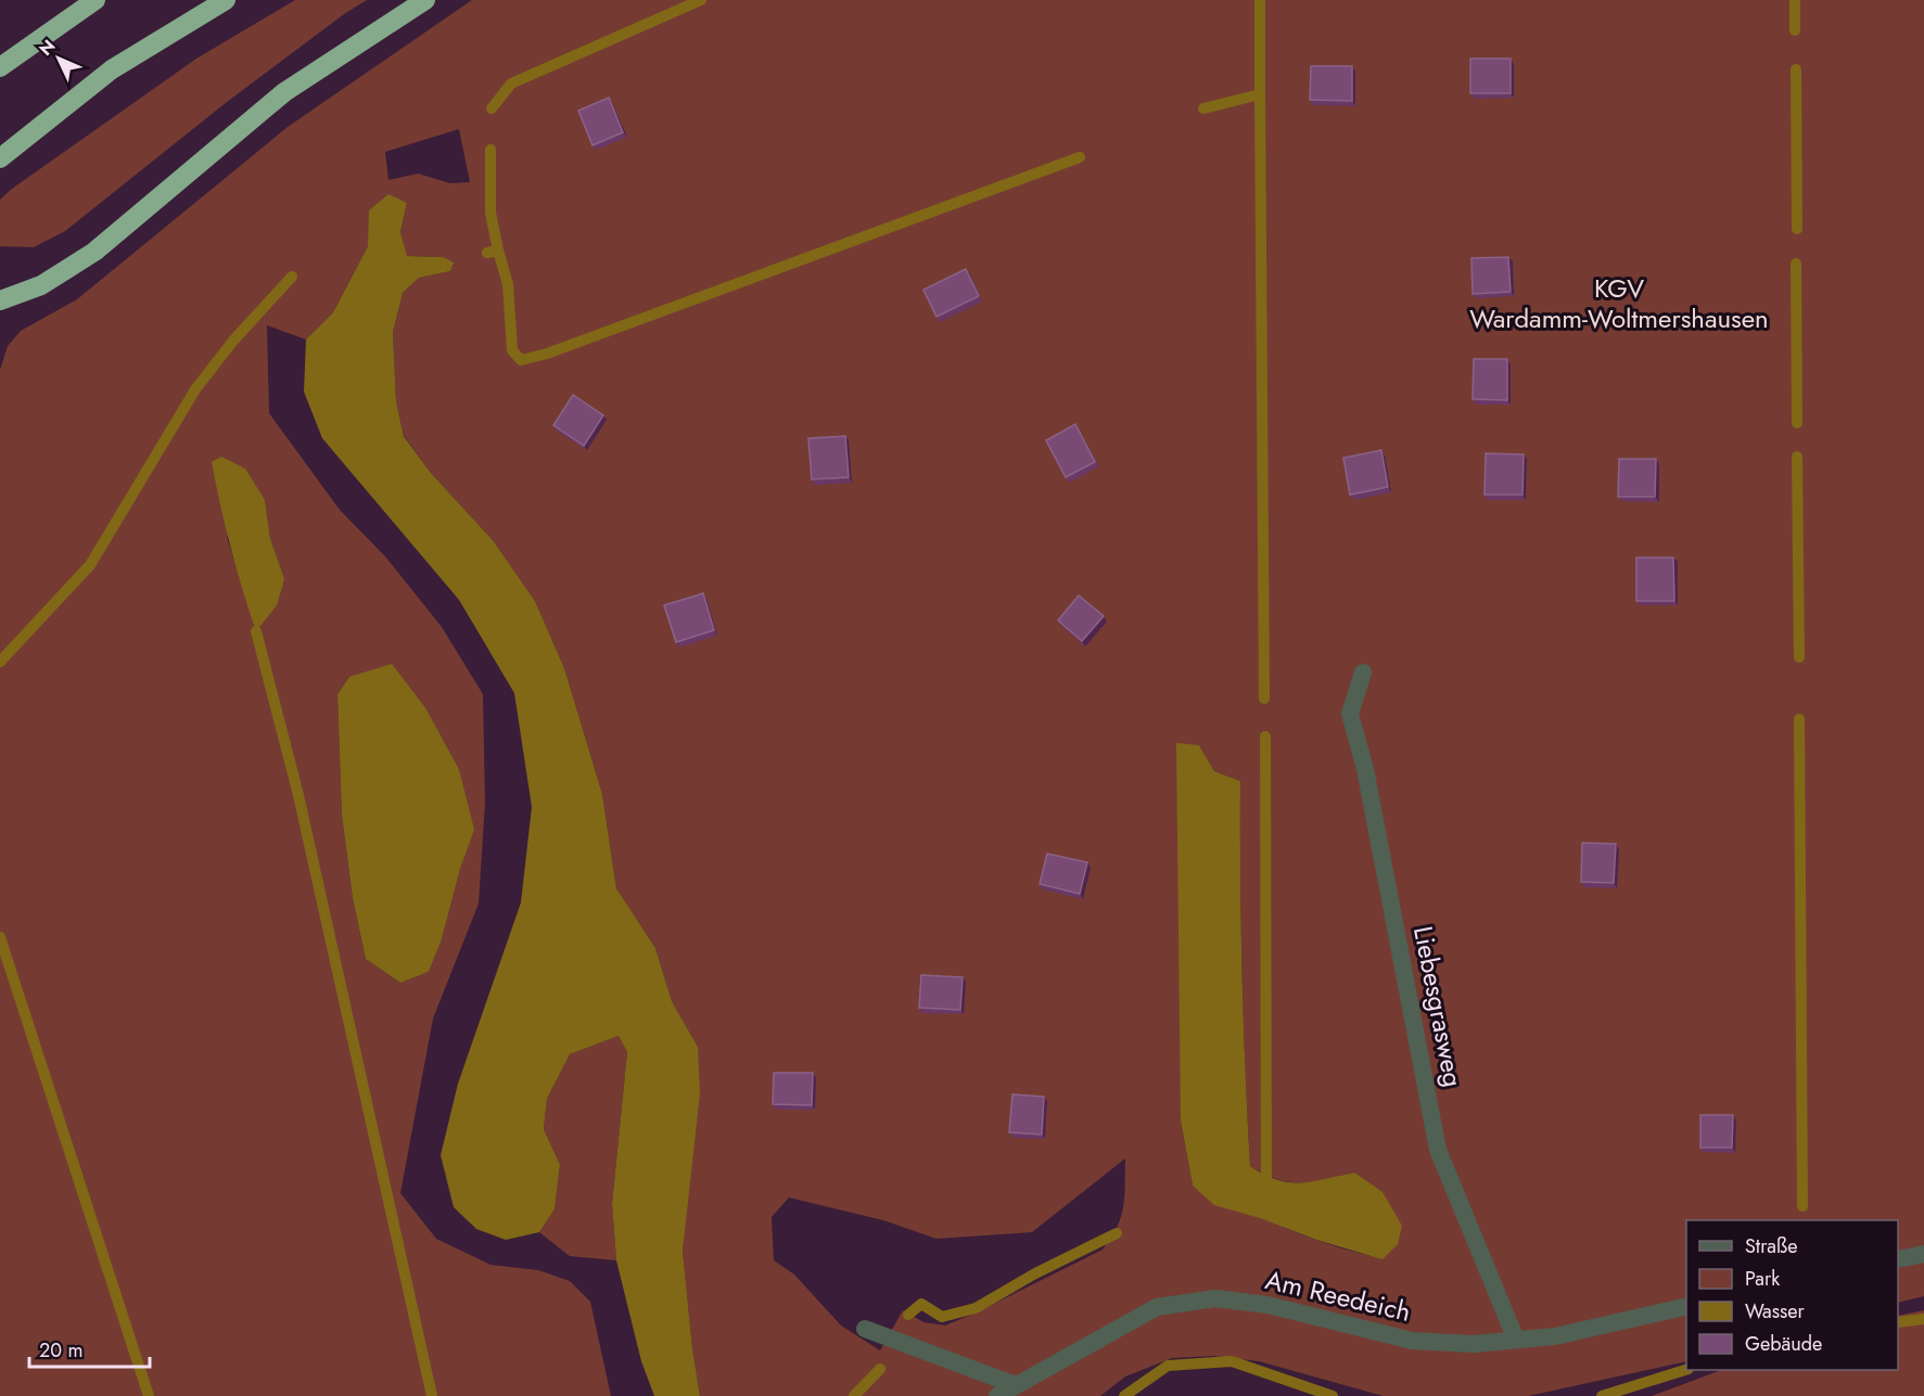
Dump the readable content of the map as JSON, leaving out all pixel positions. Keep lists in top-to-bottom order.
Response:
{
  "streets": {
    "street": ["Liebesgrasweg", "Am Reedeich"]
  },
  "crossings": [
    ["Liebesgrasweg", "Am Reedeich"]
  ],
  "parks": ["KGV Wardamm-Woltmershausen"],
  "legend": [
    "Straße",
    "Park",
    "Wasser",
    "Gebäude"
  ],
  "scale_bar": "20 m",
  "north": "top left"
}
